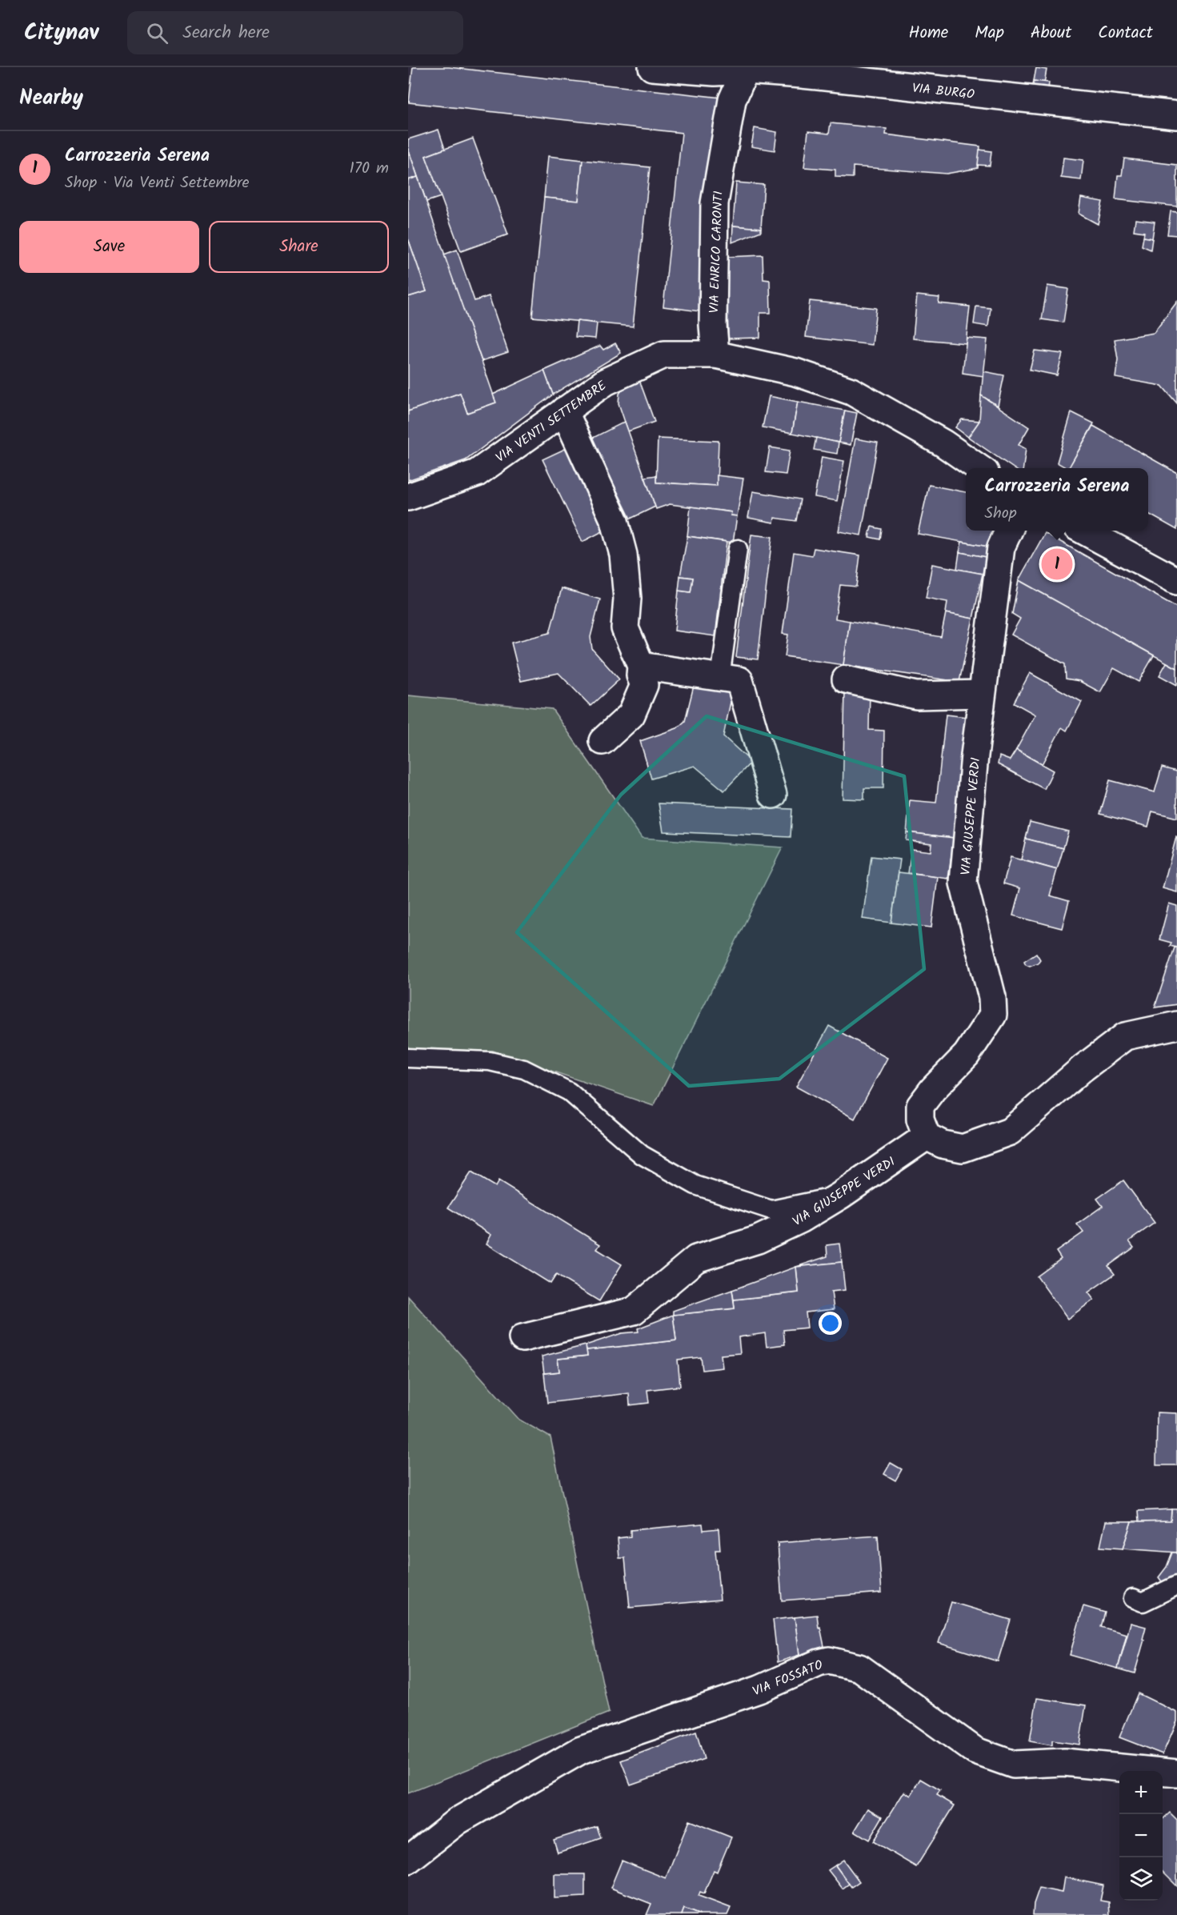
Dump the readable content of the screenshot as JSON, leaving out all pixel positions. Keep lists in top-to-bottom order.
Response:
{
  "streets": {
    "street": [
      "VIA BURGO",
      "VIA ENRICO CARONTI",
      "VIA VENTI SETTEMBRE",
      "VIA GIUSEPPE VERDI",
      "VIA FOSSATO"
    ]
  },
  "crossings": [
    ["VIA BURGO", "VIA ENRICO CARONTI"],
    ["VIA ENRICO CARONTI", "VIA VENTI SETTEMBRE"]
  ],
  "page": {
    "header": "Citynav",
    "search": "Search here",
    "nav": [
      "Home",
      "Map",
      "About",
      "Contact"
    ],
    "heading": "Nearby",
    "list": [
      {
        "mark": "1",
        "name": "Carrozzeria Serena",
        "note": "Shop · Via Venti Settembre",
        "value": "170 m"
      }
    ],
    "buttons": ["Save", "Share"],
    "popup": ["Carrozzeria Serena", "Shop"],
    "pins": "1",
    "map_buttons": ["+", "−"]
  }
}
